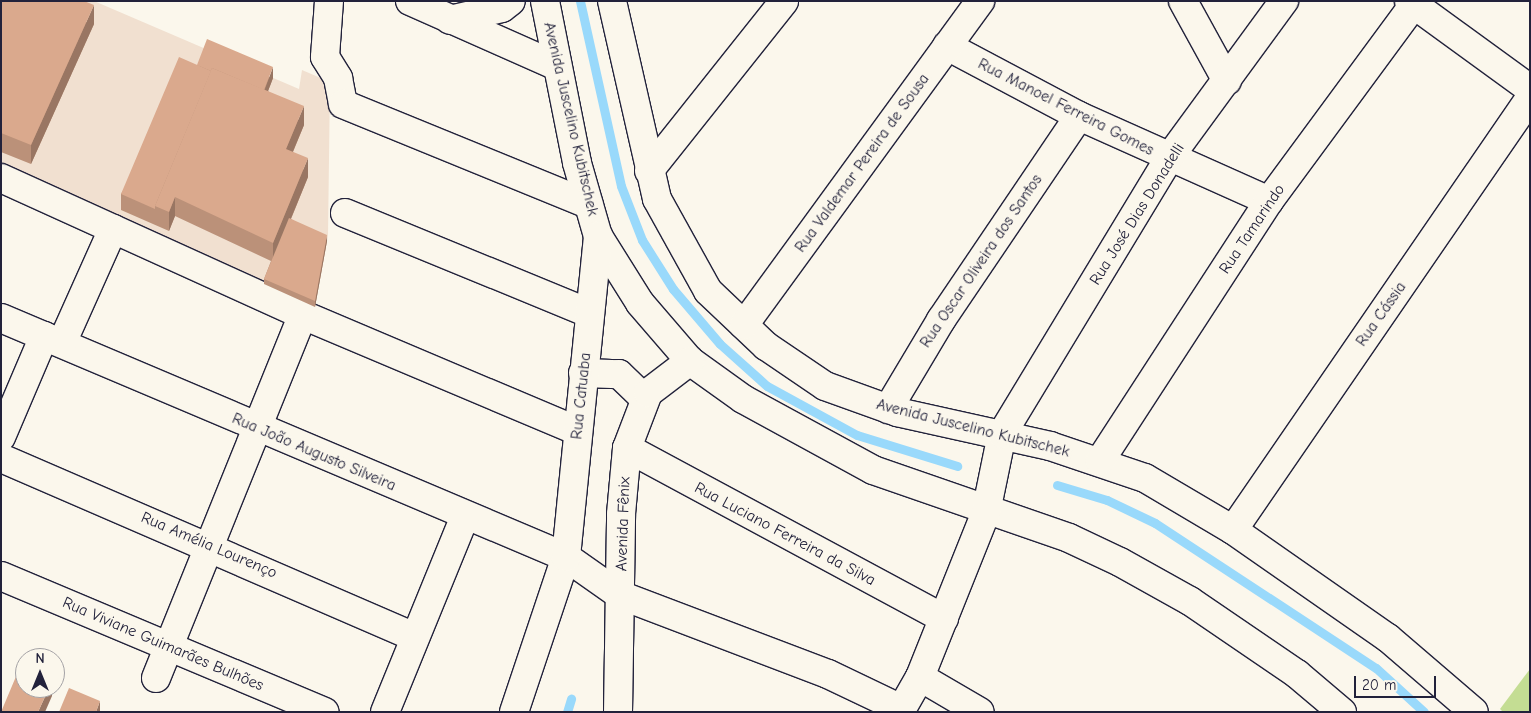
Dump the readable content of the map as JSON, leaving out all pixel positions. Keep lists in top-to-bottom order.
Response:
{
  "streets": {
    "street": [
      "Rua Manoel Ferreira Gomes",
      "Avenida Juscelino Kubitschek",
      "Rua Valdemar Pereira de Sousa",
      "Rua José Dias Donadelli",
      "Rua Tamarindo",
      "Rua Oscar Oliveira dos Santos",
      "Rua Cássia",
      "Rua Catuaba",
      "Rua João Augusto Silveira",
      "Avenida Fênix",
      "Rua Luciano Ferreira da Silva",
      "Rua Amélia Lourenço",
      "Rua Viviane Guimarães Bulhões"
    ]
  },
  "crossings": [
    ["Rua Manoel Ferreira Gomes", "Rua Valdemar Pereira de Sousa"],
    ["Rua Manoel Ferreira Gomes", "Rua José Dias Donadelli"],
    ["Rua Manoel Ferreira Gomes", "Rua Tamarindo"],
    ["Rua Manoel Ferreira Gomes", "Rua Oscar Oliveira dos Santos"],
    ["Avenida Juscelino Kubitschek", "Rua Valdemar Pereira de Sousa"],
    ["Avenida Juscelino Kubitschek", "Rua José Dias Donadelli"],
    ["Avenida Juscelino Kubitschek", "Rua Tamarindo"],
    ["Avenida Juscelino Kubitschek", "Rua Oscar Oliveira dos Santos"],
    ["Avenida Juscelino Kubitschek", "Rua Cássia"],
    ["Avenida Juscelino Kubitschek", "Rua Catuaba"],
    ["Avenida Juscelino Kubitschek", "Avenida Fênix"],
    ["Rua José Dias Donadelli", "Rua João Augusto Silveira"],
    ["Rua José Dias Donadelli", "Rua Luciano Ferreira da Silva"],
    ["Rua Catuaba", "Rua João Augusto Silveira"],
    ["Rua João Augusto Silveira", "Avenida Fênix"],
    ["Avenida Fênix", "Rua Luciano Ferreira da Silva"]
  ],
  "scale_bar": "20 m",
  "north": "top"
}
